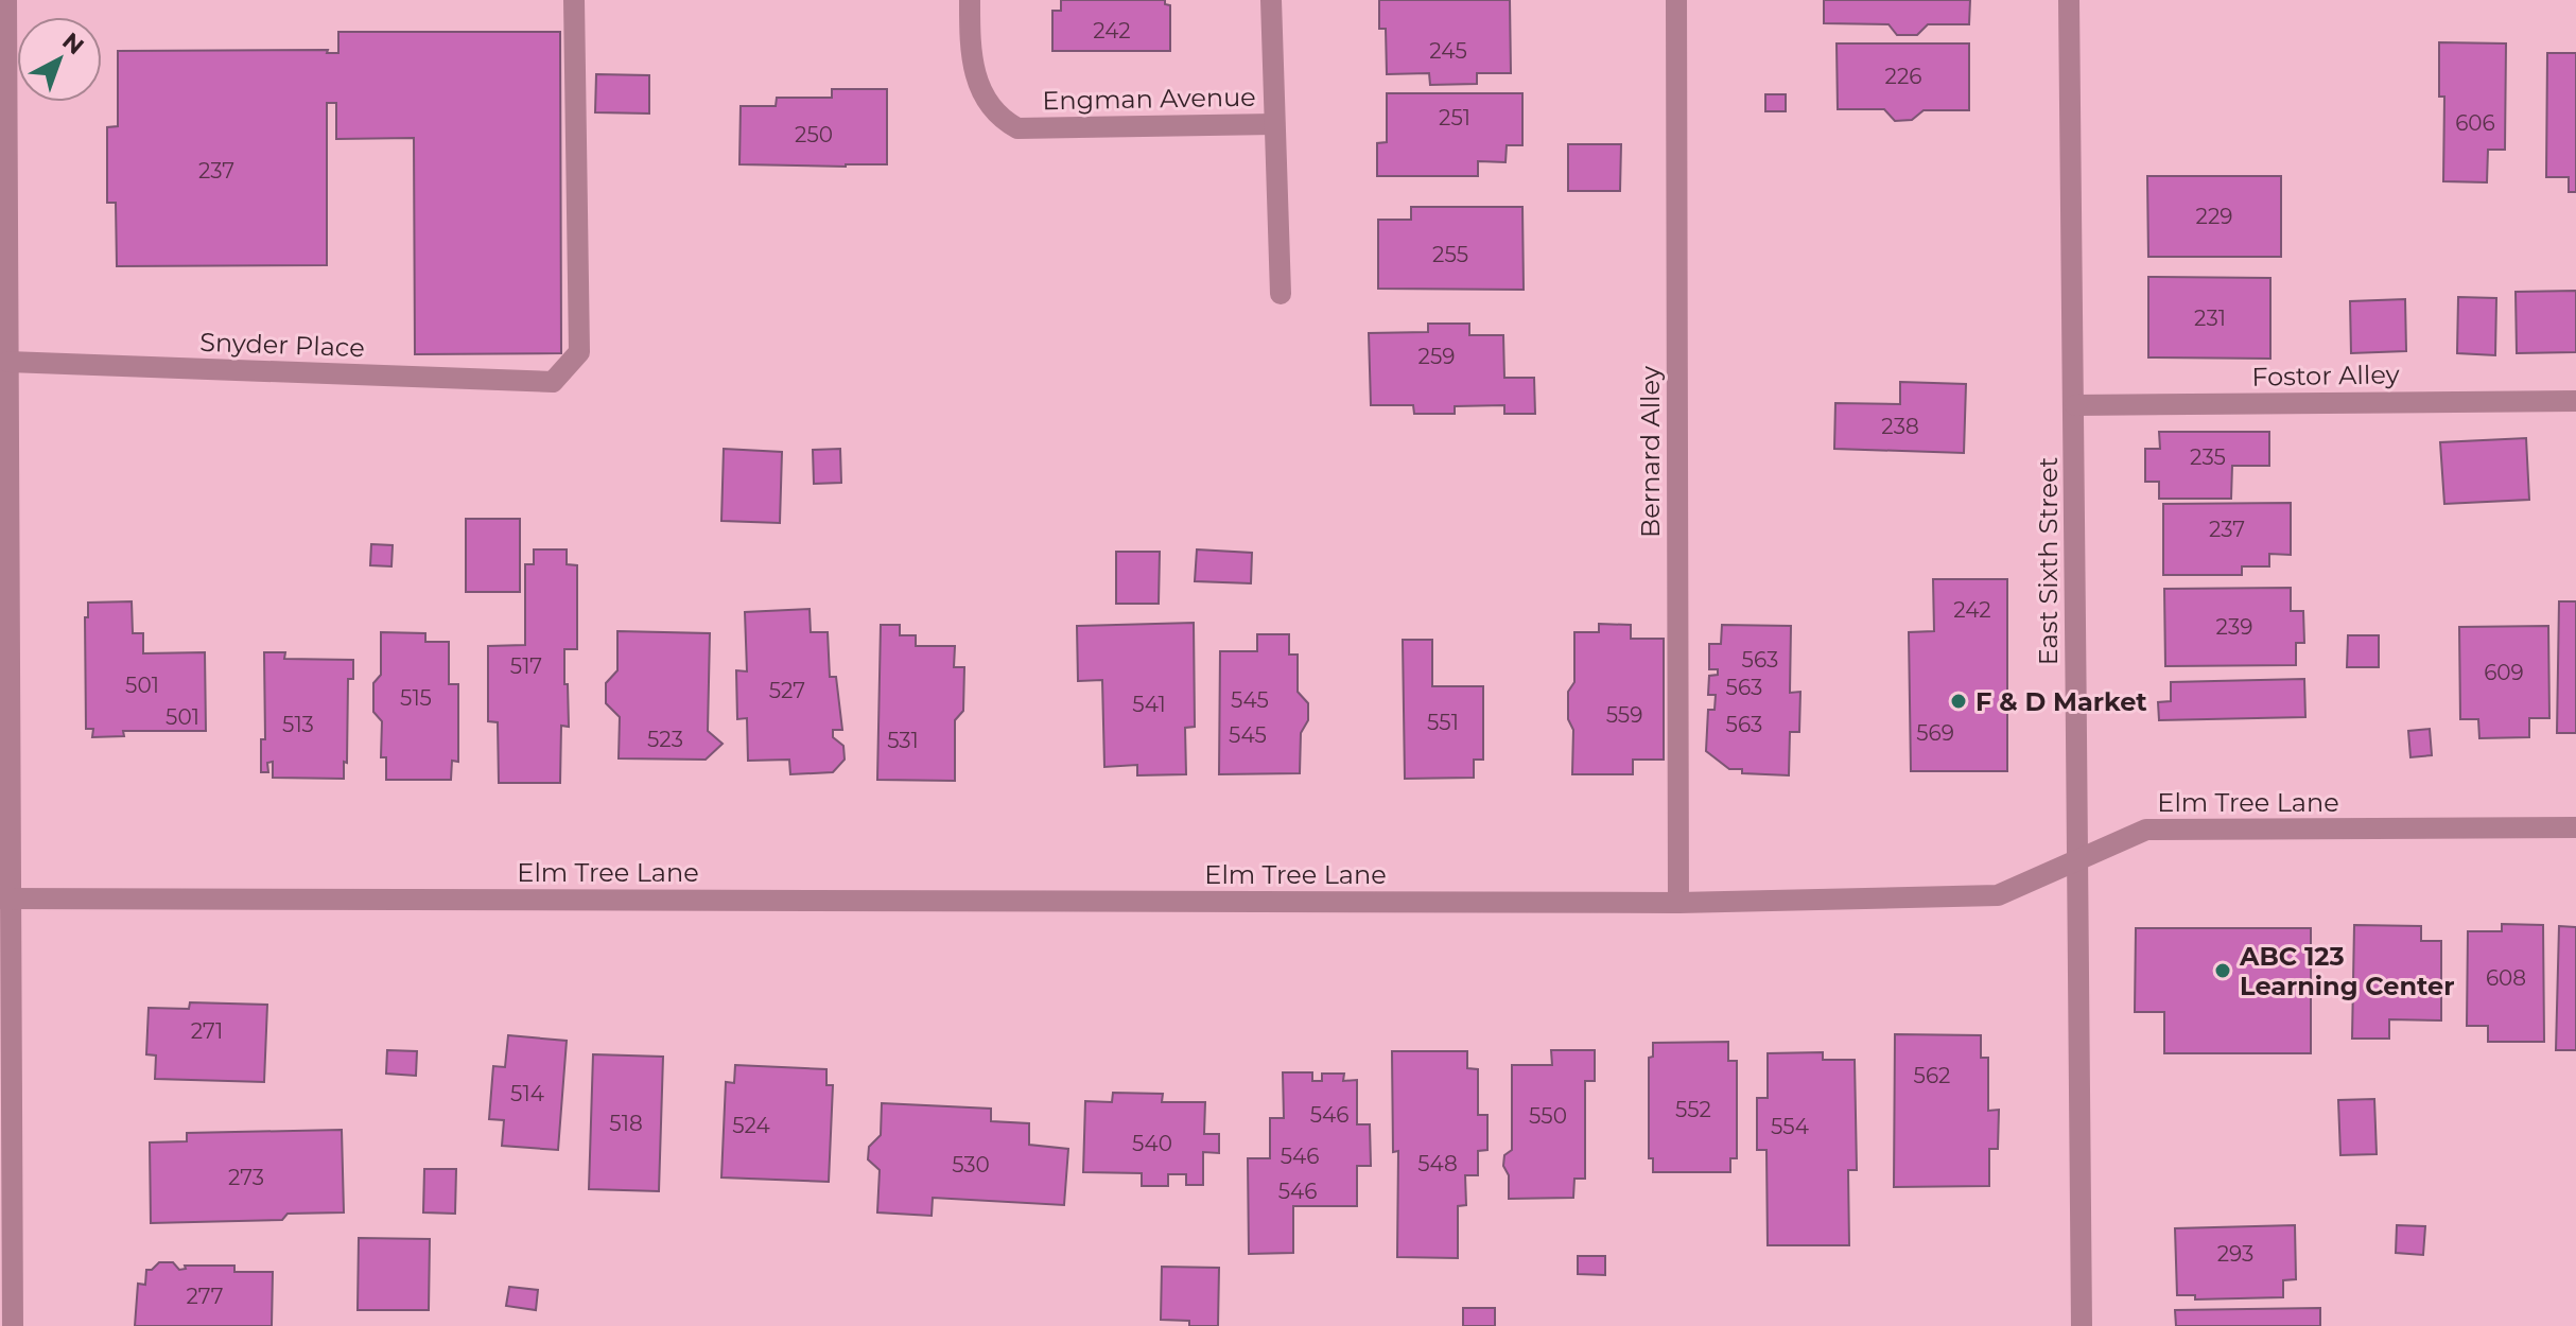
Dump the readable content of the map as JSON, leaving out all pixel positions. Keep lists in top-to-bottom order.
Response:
{
  "streets": {
    "street": [
      "Engman Avenue",
      "Snyder Place",
      "Fostor Alley",
      "Bernard Alley",
      "East Sixth Street",
      "Elm Tree Lane"
    ]
  },
  "crossings": [
    ["Fostor Alley", "East Sixth Street"],
    ["Bernard Alley", "Elm Tree Lane"],
    ["East Sixth Street", "Elm Tree Lane"]
  ],
  "places": ["F & D Market", "ABC 123 Learning Center"],
  "house_numbers": [
    "242",
    "245",
    "226",
    "251",
    "606",
    "250",
    "237",
    "229",
    "255",
    "231",
    "259",
    "238",
    "235",
    "237",
    "242",
    "239",
    "563",
    "517",
    "609",
    "501",
    "563",
    "527",
    "515",
    "545",
    "541",
    "559",
    "501",
    "551",
    "513",
    "563",
    "569",
    "545",
    "523",
    "531",
    "608",
    "271",
    "562",
    "514",
    "552",
    "546",
    "550",
    "518",
    "524",
    "554",
    "540",
    "546",
    "548",
    "530",
    "273",
    "546",
    "293",
    "277"
  ],
  "north": "top right"
}
